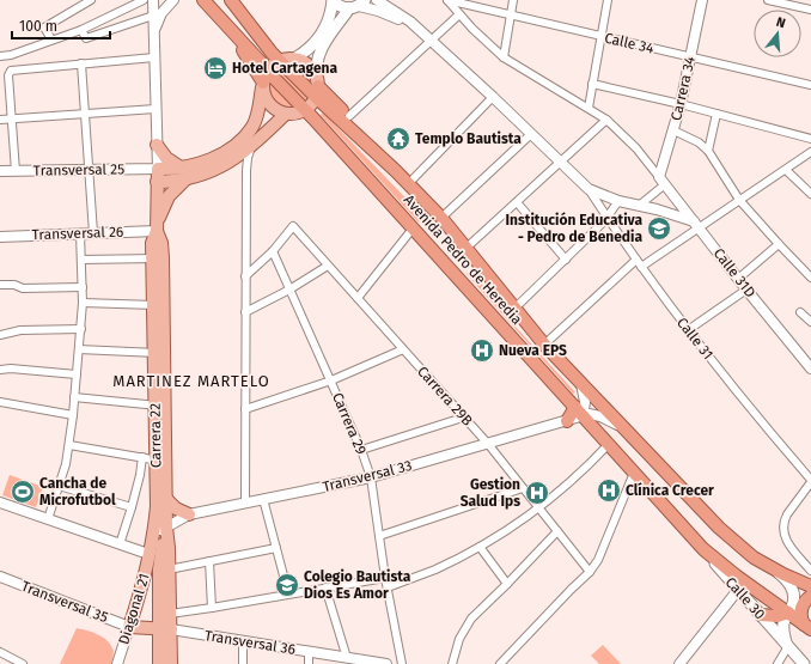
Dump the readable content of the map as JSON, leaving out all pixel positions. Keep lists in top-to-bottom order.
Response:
{
  "streets": {
    "highway": ["Avenida Pedro de Heredia"],
    "main road": ["Carrera 22", "Calle 30", "Diagonal 21"],
    "street": [
      "Calle 34",
      "Carrera 34",
      "Transversal 25",
      "Transversal 26",
      "Calle 31D",
      "Calle 31",
      "Carrera 29B",
      "Carrera 29",
      "Transversal 33",
      "Transversal 35",
      "Transversal 36"
    ]
  },
  "crossings": [
    ["Calle 34", "Carrera 34"],
    ["Carrera 34", "Calle 31D"],
    ["Transversal 25", "Carrera 22"],
    ["Transversal 26", "Carrera 22"],
    ["Avenida Pedro de Heredia", "Calle 30"],
    ["Calle 31D", "Calle 31"],
    ["Carrera 29B", "Carrera 29"],
    ["Carrera 29B", "Transversal 33"],
    ["Carrera 29", "Transversal 33"],
    ["Carrera 22", "Transversal 33"],
    ["Carrera 22", "Diagonal 21"],
    ["Carrera 22", "Transversal 36"],
    ["Transversal 35", "Diagonal 21"]
  ],
  "districts": ["MARTINEZ MARTELO"],
  "places": {
    "hotel": ["Hotel Cartagena"],
    "temple": ["Templo Bautista"],
    "school or university": ["Institución Educativa - Pedro de Benedia", "Colegio Bautista Dios Es Amor"],
    "hospital": ["Nueva EPS", "Clínica Crecer", "Gestion Salud Ips"],
    "sports": ["Cancha de Microfutbol"]
  },
  "scale_bar": "100 m",
  "north": "top"
}
